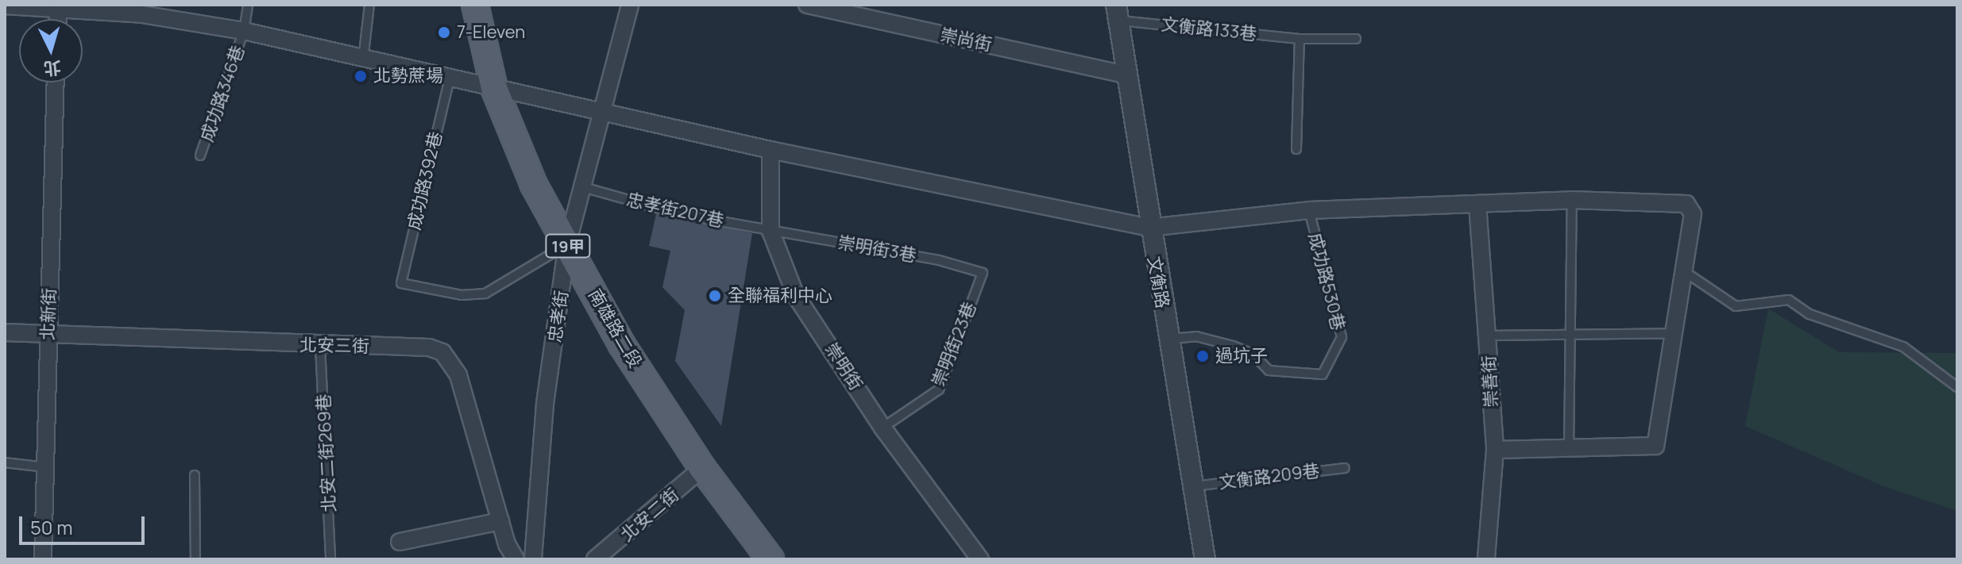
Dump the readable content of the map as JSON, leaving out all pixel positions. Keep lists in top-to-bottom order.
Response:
{
  "streets": {
    "main road": ["19甲", "南雄路二段"],
    "street": [
      "崇尚街",
      "文衡路",
      "北新街",
      "忠孝街",
      "北安三街",
      "崇明街",
      "崇善街",
      "北安二街"
    ],
    "lane": [
      "文衡路133巷",
      "成功路346巷",
      "成功路392巷",
      "忠孝街207巷",
      "崇明街3巷",
      "成功路530巷",
      "崇明街23巷",
      "北安二街269巷",
      "文衡路209巷"
    ]
  },
  "crossings": [
    ["文衡路133巷", "文衡路"],
    ["崇尚街", "文衡路"],
    ["成功路392巷", "忠孝街"],
    ["成功路392巷", "南雄路二段"],
    ["忠孝街207巷", "崇明街3巷"],
    ["忠孝街207巷", "忠孝街"],
    ["忠孝街207巷", "崇明街"],
    ["崇明街3巷", "崇明街23巷"],
    ["崇明街3巷", "崇明街"],
    ["成功路530巷", "文衡路"],
    ["文衡路", "文衡路209巷"],
    ["北新街", "北安三街"],
    ["忠孝街", "南雄路二段"],
    ["南雄路二段", "北安二街"],
    ["崇明街23巷", "崇明街"],
    ["北安三街", "北安二街269巷"]
  ],
  "places": [
    "7-Eleven",
    "北勢蔗場",
    "全聯福利中心",
    "過坑子"
  ],
  "scale_bar": "50 m",
  "north": "bottom"
}
